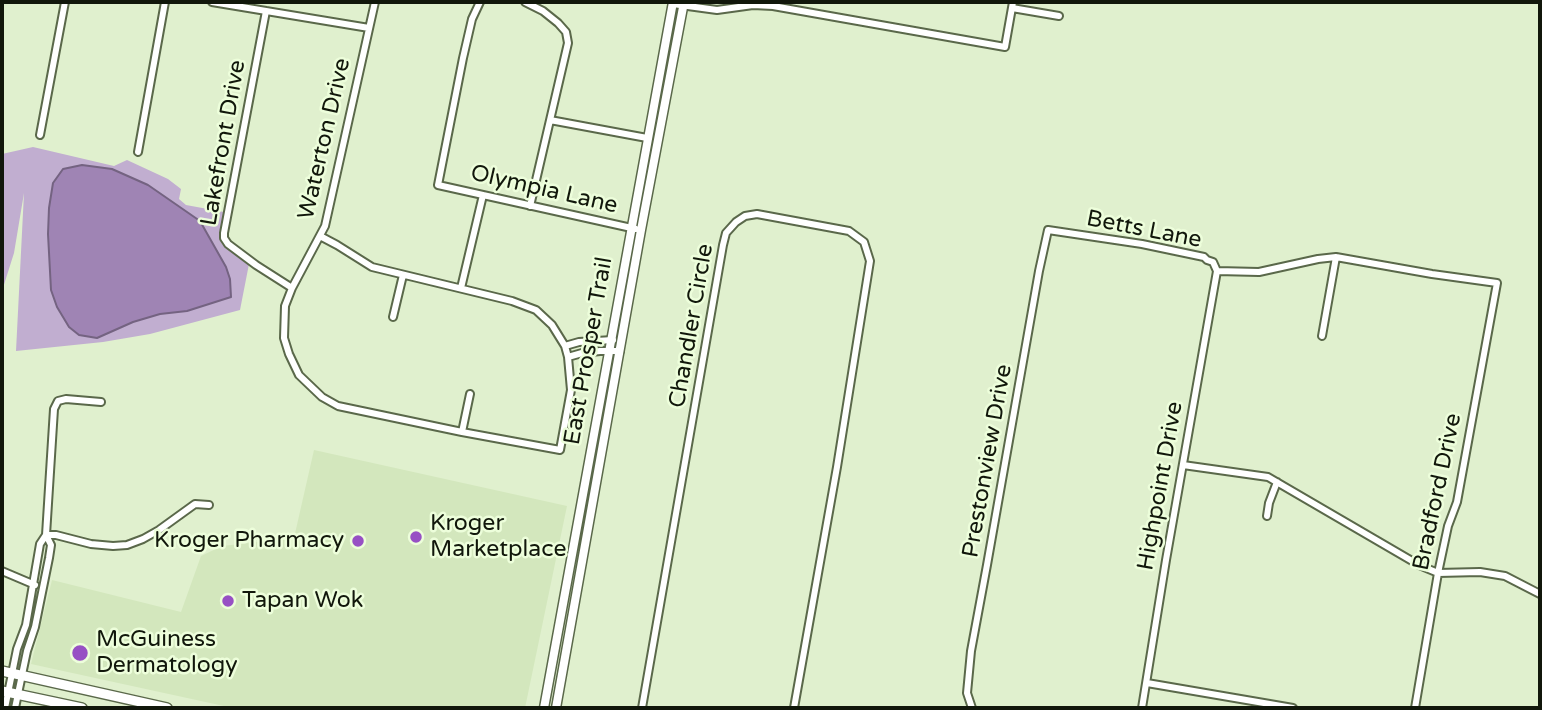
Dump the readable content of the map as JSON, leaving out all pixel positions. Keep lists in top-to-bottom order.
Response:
{
  "streets": {
    "main road": ["East Prosper Trail"],
    "street": [
      "Waterton Drive",
      "Lakefront Drive",
      "Olympia Lane",
      "Betts Lane",
      "Chandler Circle",
      "Prestonview Drive",
      "Highpoint Drive",
      "Bradford Drive"
    ]
  },
  "crossings": [
    ["Waterton Drive", "Lakefront Drive"],
    ["Olympia Lane", "East Prosper Trail"],
    ["Betts Lane", "Prestonview Drive"],
    ["Betts Lane", "Highpoint Drive"]
  ],
  "places": [
    "Kroger Marketplace",
    "Kroger Pharmacy",
    "Tapan Wok",
    "McGuiness Dermatology"
  ]
}
